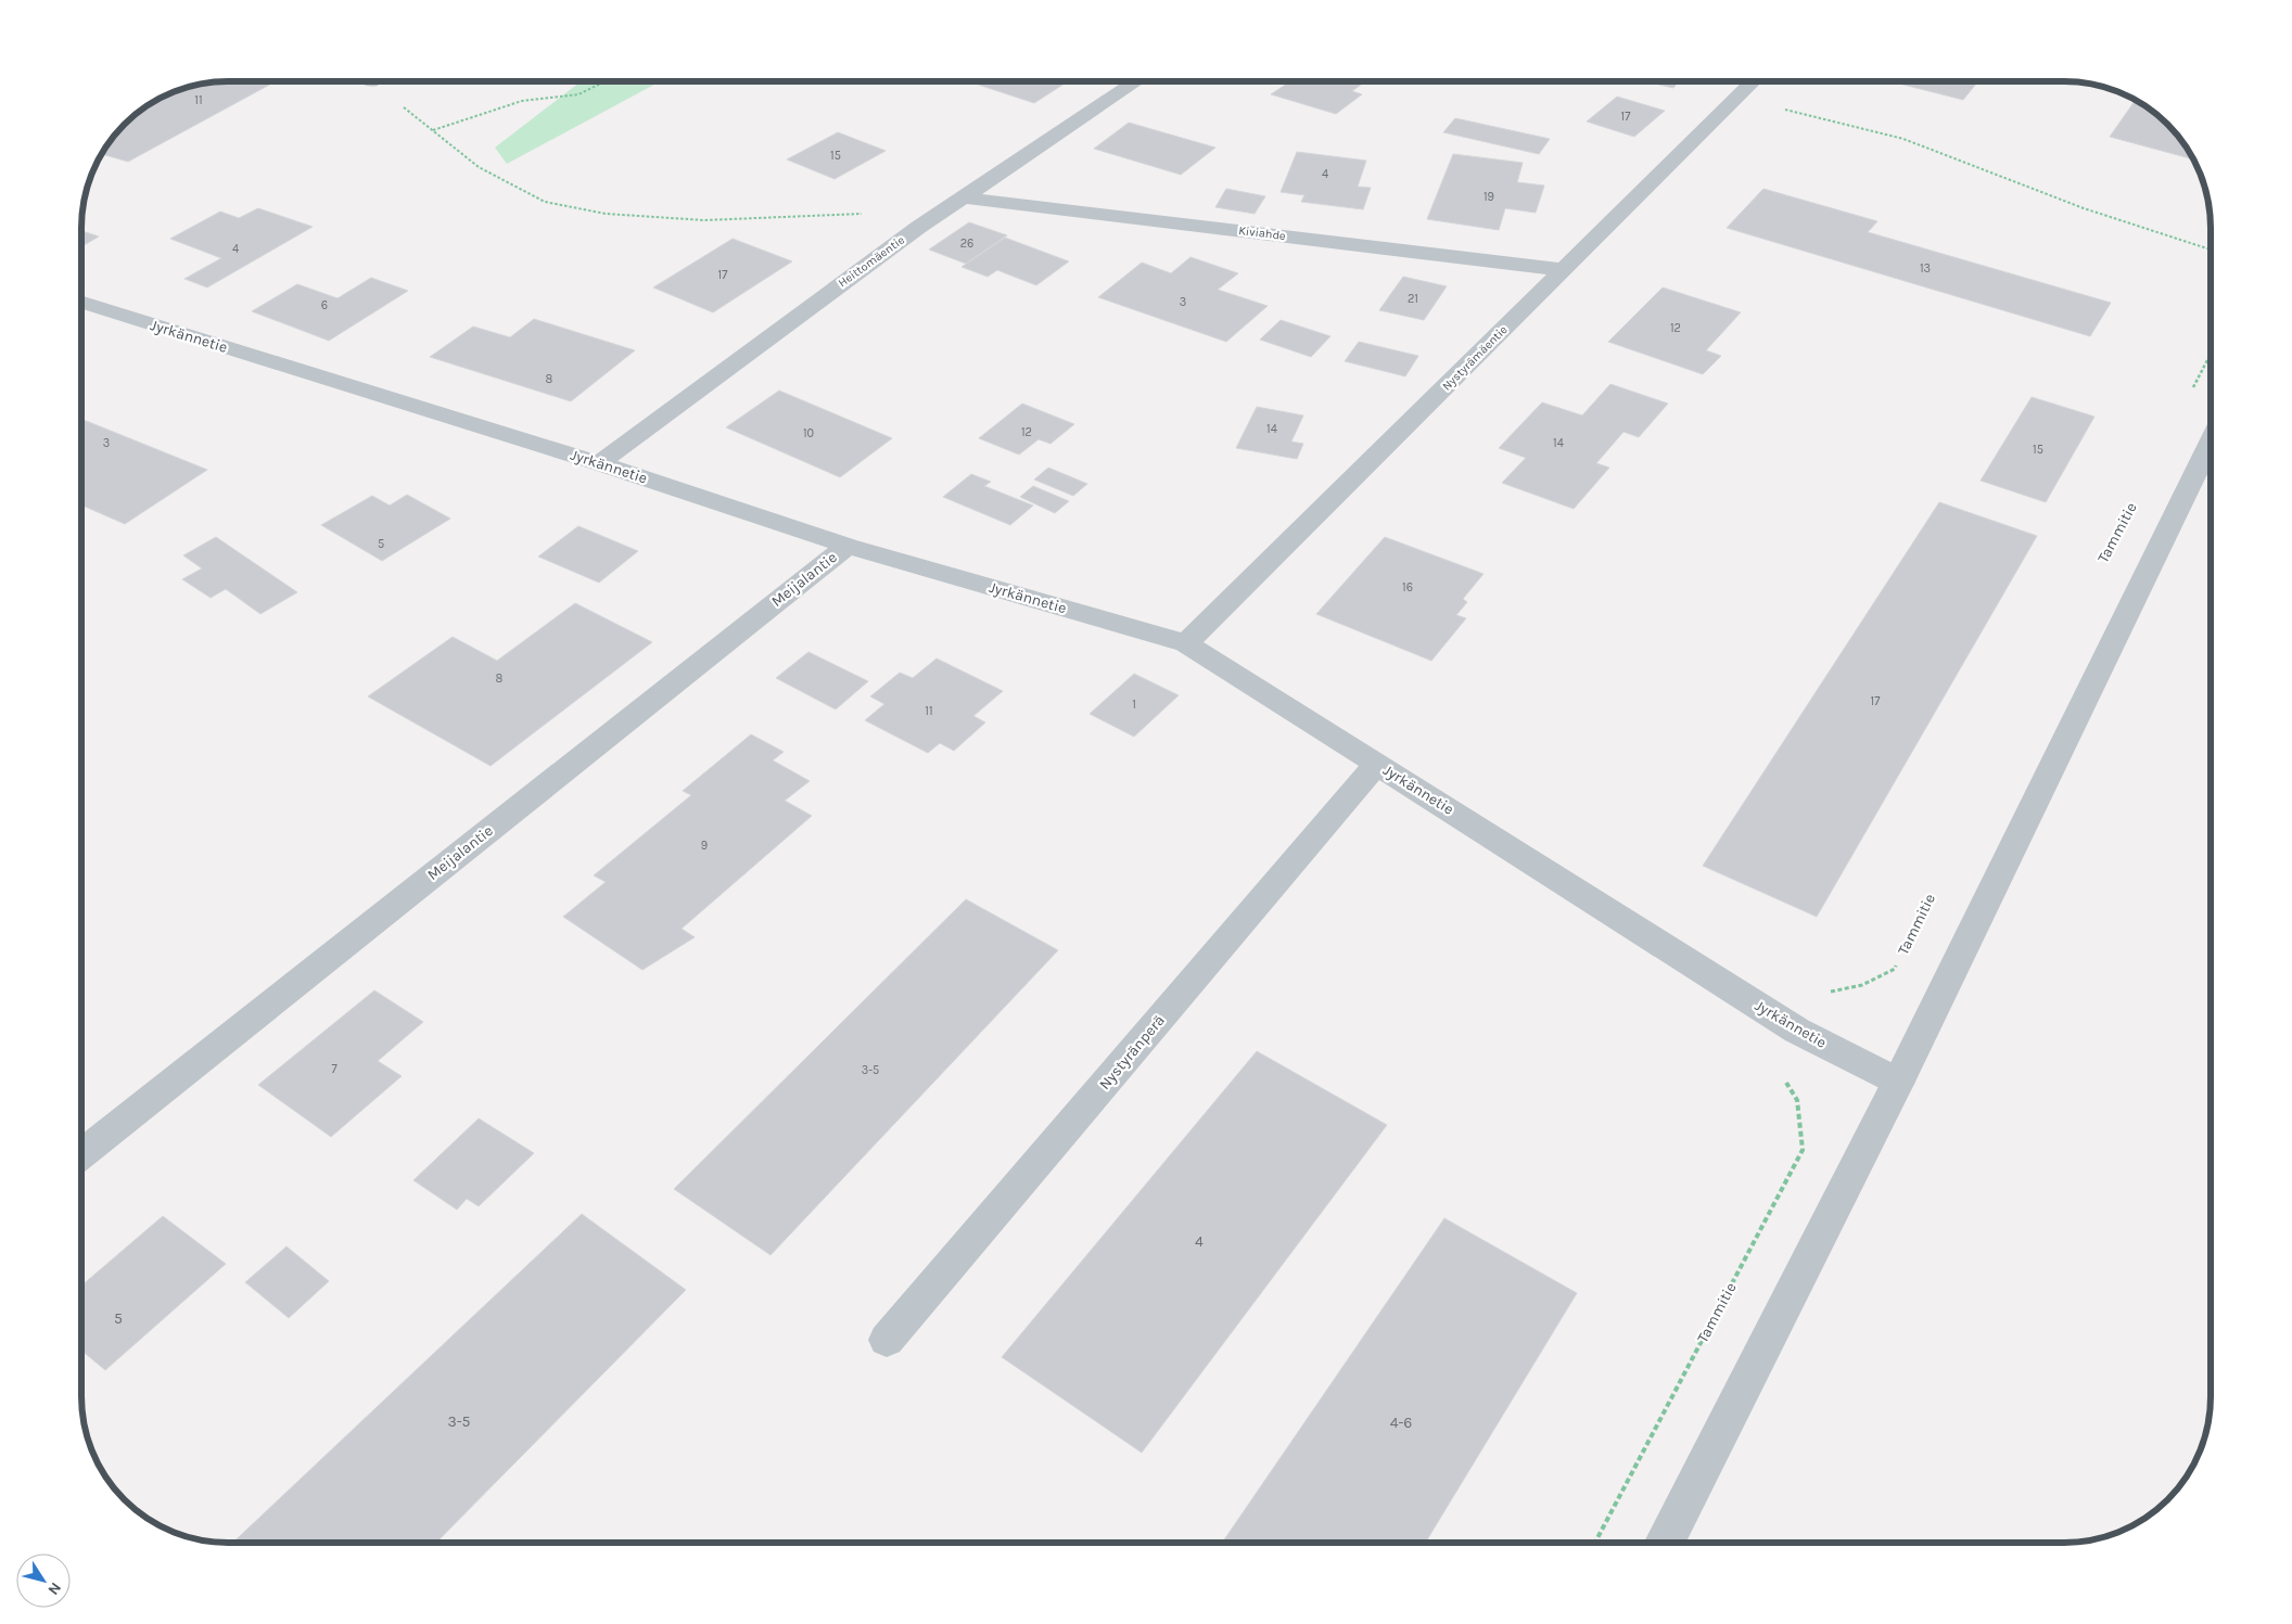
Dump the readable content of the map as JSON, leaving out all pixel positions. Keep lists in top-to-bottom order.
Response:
{
  "streets": {
    "street": [
      "Kiviahde",
      "Heittomäentie",
      "Jyrkännetie",
      "Nystyrämäentie",
      "Meijalantie",
      "Nystyränperä"
    ],
    "path": ["Tammitie"]
  },
  "crossings": [
    ["Kiviahde", "Heittomäentie"],
    ["Kiviahde", "Nystyrämäentie"],
    ["Heittomäentie", "Jyrkännetie"],
    ["Jyrkännetie", "Nystyrämäentie"],
    ["Jyrkännetie", "Tammitie"],
    ["Jyrkännetie", "Meijalantie"],
    ["Jyrkännetie", "Nystyränperä"]
  ],
  "house_numbers": [
    "11",
    "17",
    "15",
    "4",
    "19",
    "26",
    "4",
    "13",
    "17",
    "21",
    "3",
    "6",
    "12",
    "8",
    "14",
    "12",
    "10",
    "3",
    "14",
    "15",
    "5",
    "16",
    "8",
    "17",
    "1",
    "11",
    "9",
    "7",
    "3-5",
    "4",
    "5",
    "3-5",
    "4-6"
  ],
  "north": "bottom right"
}
